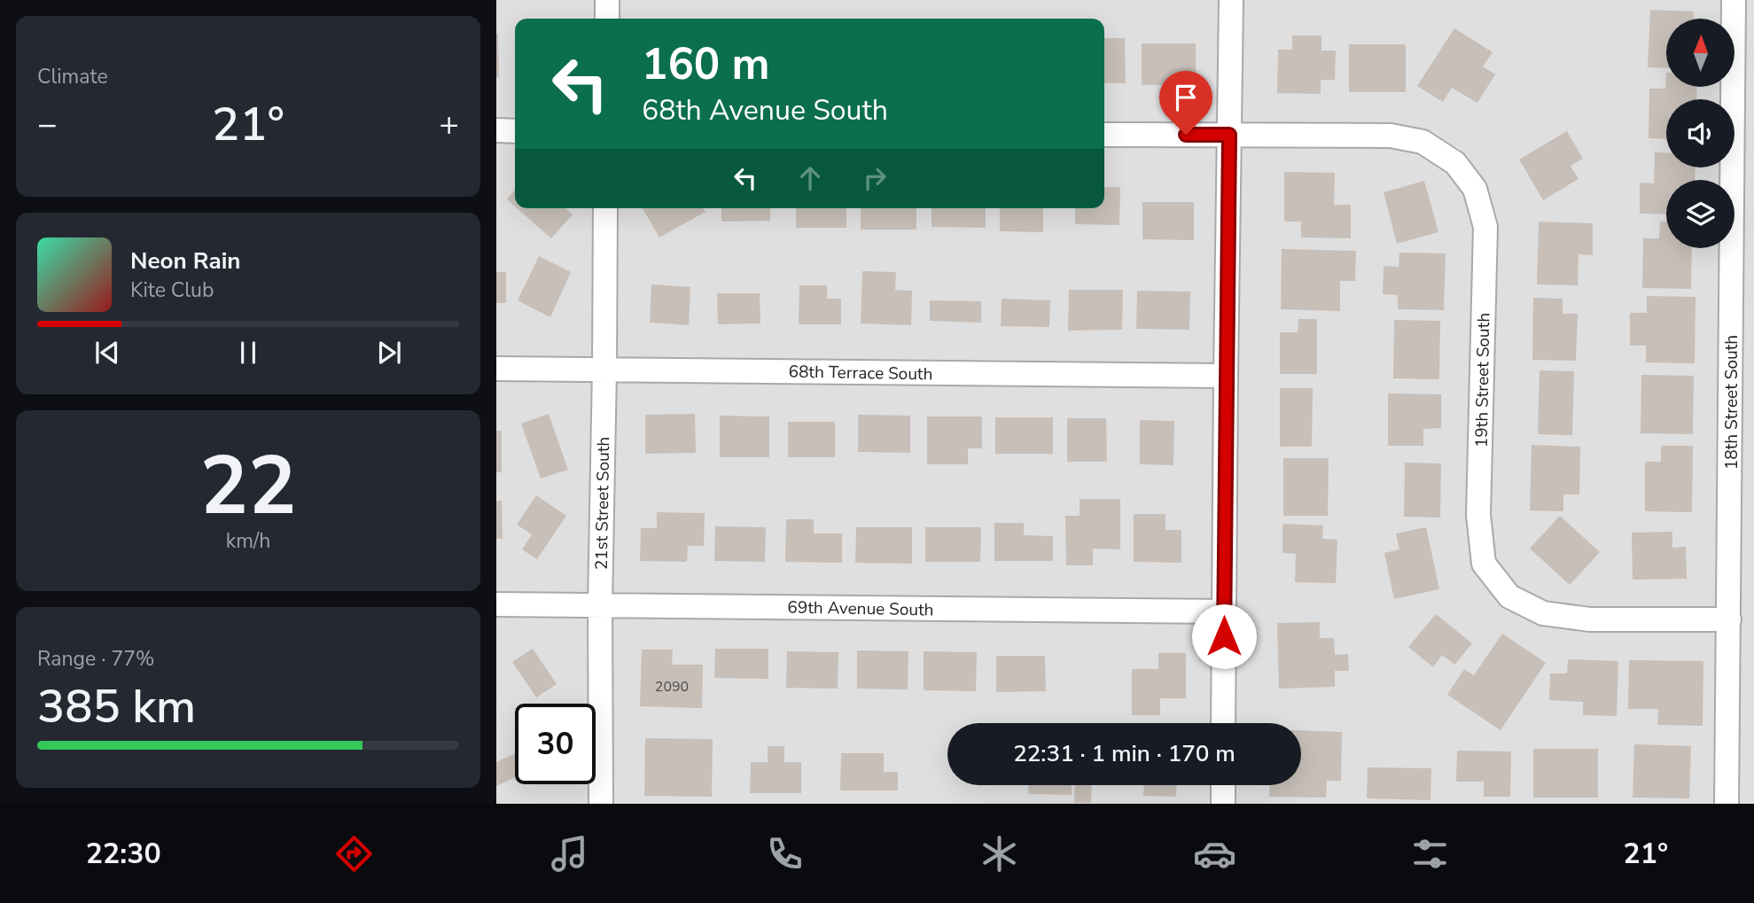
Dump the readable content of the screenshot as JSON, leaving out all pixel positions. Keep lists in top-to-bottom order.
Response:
{
  "streets": {
    "street": [
      "68th Terrace South",
      "19th Street South",
      "18th Street South",
      "21st Street South",
      "69th Avenue South"
    ]
  },
  "crossings": [
    ["68th Terrace South", "21st Street South"],
    ["19th Street South", "18th Street South"],
    ["21st Street South", "69th Avenue South"]
  ],
  "house_numbers": ["2090"],
  "north": "top",
  "page": {
    "tile": [
      "Climate",
      ["22", "km/h"],
      ["Range · 77%", "385 km"]
    ],
    "turn": ["160 m", "68th Avenue South"],
    "heat": ["−", "21°", "+"],
    "song": ["Neon Rain", "Kite Club"],
    "limit": "30",
    "trip": "22:31 · 1 min · 170 m",
    "tabs": ["22:30", "21°"]
  }
}
